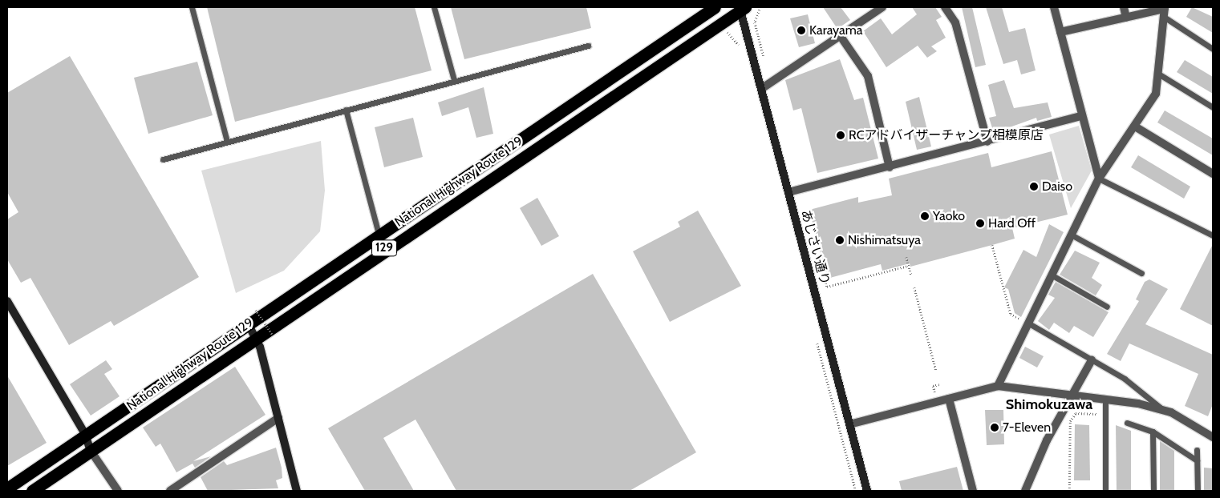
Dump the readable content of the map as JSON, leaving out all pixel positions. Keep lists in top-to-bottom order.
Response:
{
  "streets": {
    "highway": ["National Highway Route 129", "129"],
    "street": ["あじさい通り"]
  },
  "crossings": [
    ["National Highway Route 129", "あじさい通り"]
  ],
  "districts": ["Shimokuzawa"],
  "places": [
    "Karayama",
    "RCアドバイザーチャンプ相模原店",
    "Daiso",
    "Yaoko",
    "Hard Off",
    "Nishimatsuya",
    "7-Eleven"
  ]
}
